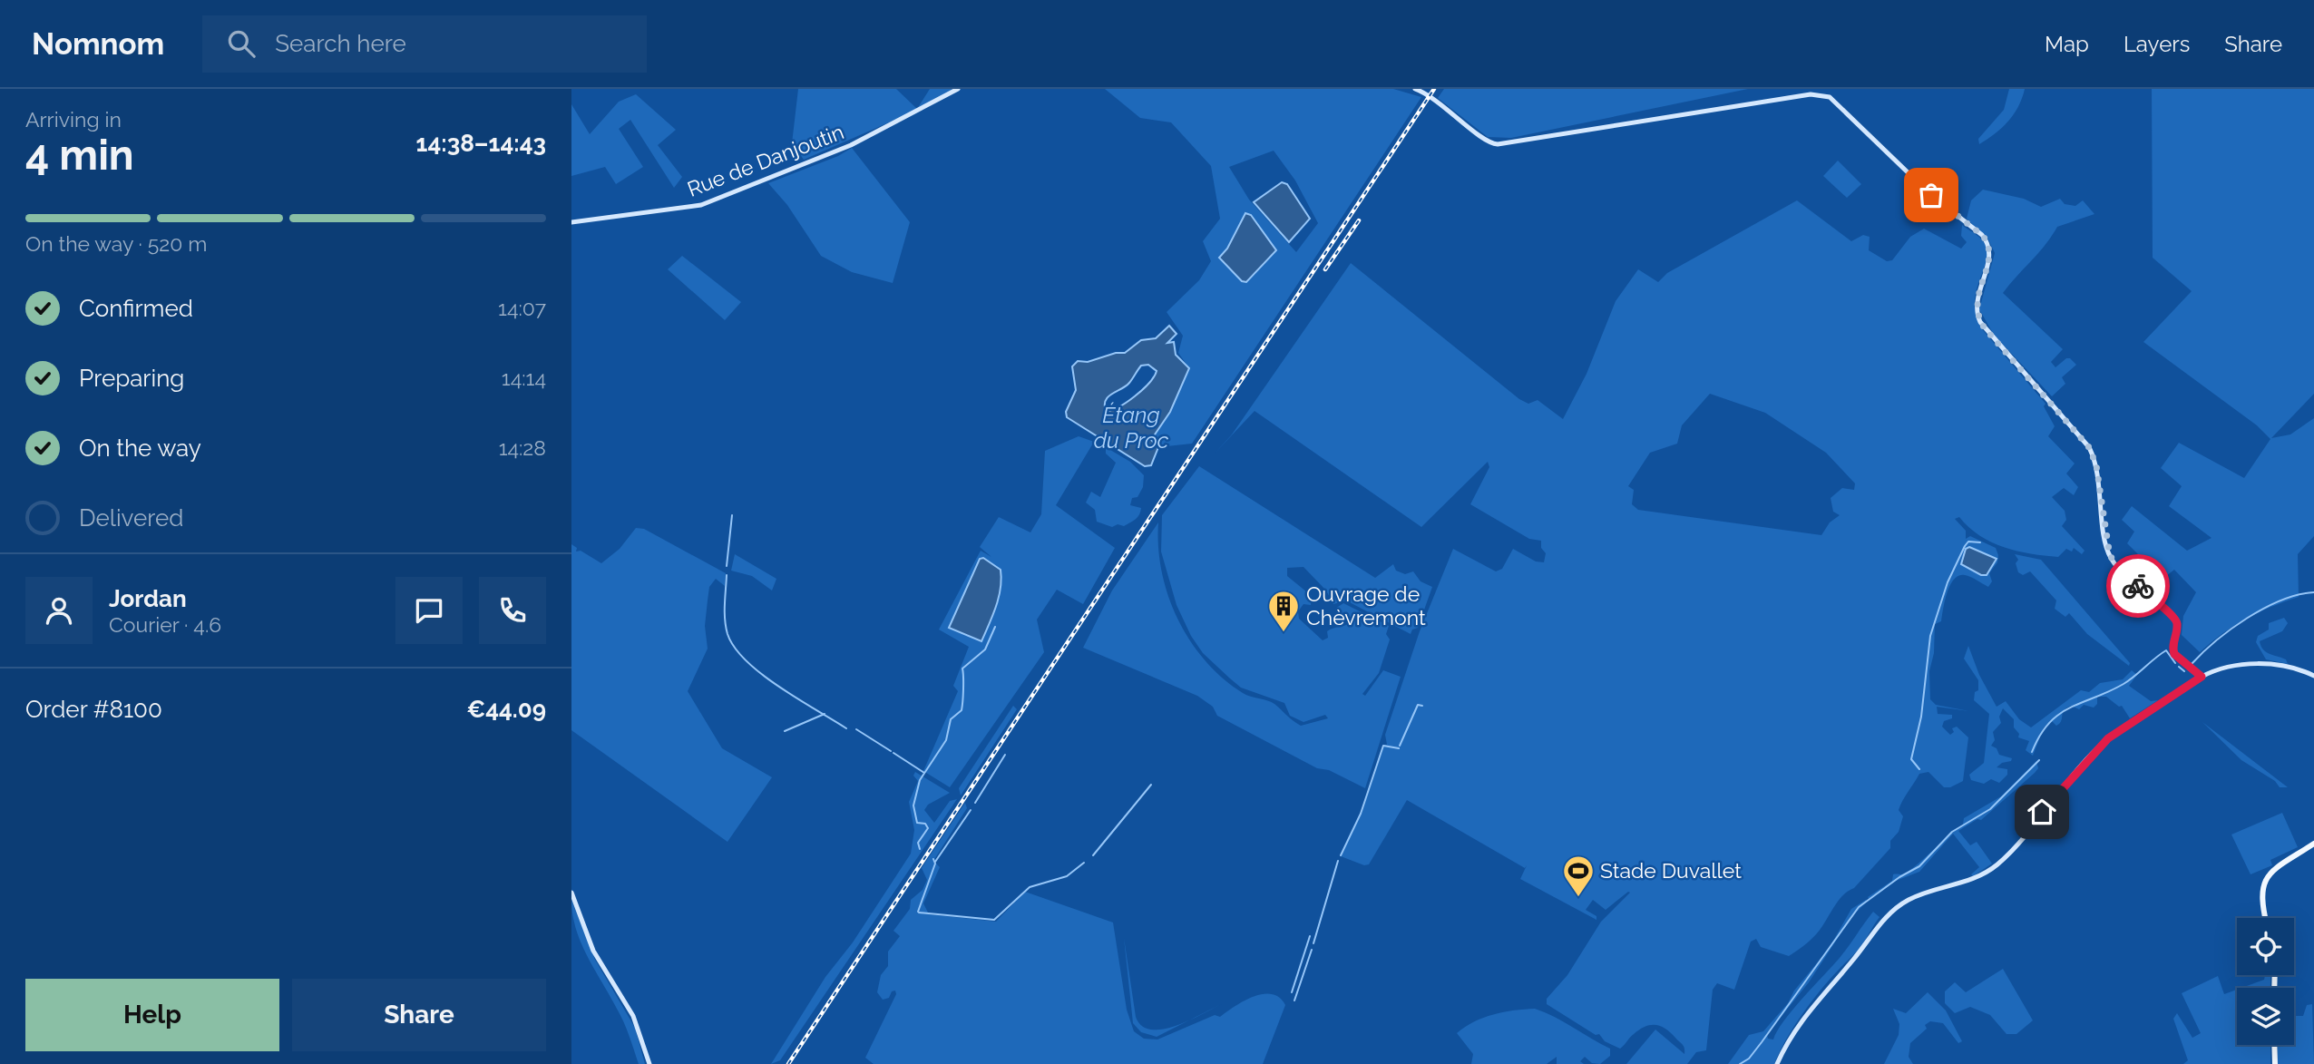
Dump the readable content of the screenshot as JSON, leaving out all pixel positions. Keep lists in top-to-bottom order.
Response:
{
  "streets": {
    "street": ["Rue de Danjoutin"]
  },
  "water": ["Étang du Proc"],
  "places": {
    "building": ["Ouvrage de Chèvremont"],
    "sports": ["Stade Duvallet"]
  },
  "page": {
    "header": "Nomnom",
    "search": "Search here",
    "nav": ["Map", "Layers", "Share"],
    "heading": ["4 min", "Arriving in", "14:38–14:43"],
    "panel": [
      "Jordan",
      "Courier · 4.6",
      "Order #8100",
      "€44.09"
    ],
    "bar": "On the way · 520 m",
    "list": [
      ["Confirmed", "14:07"],
      ["Preparing", "14:14"],
      ["On the way", "14:28"],
      "Delivered"
    ],
    "buttons": ["Help", "Share"]
  }
}
